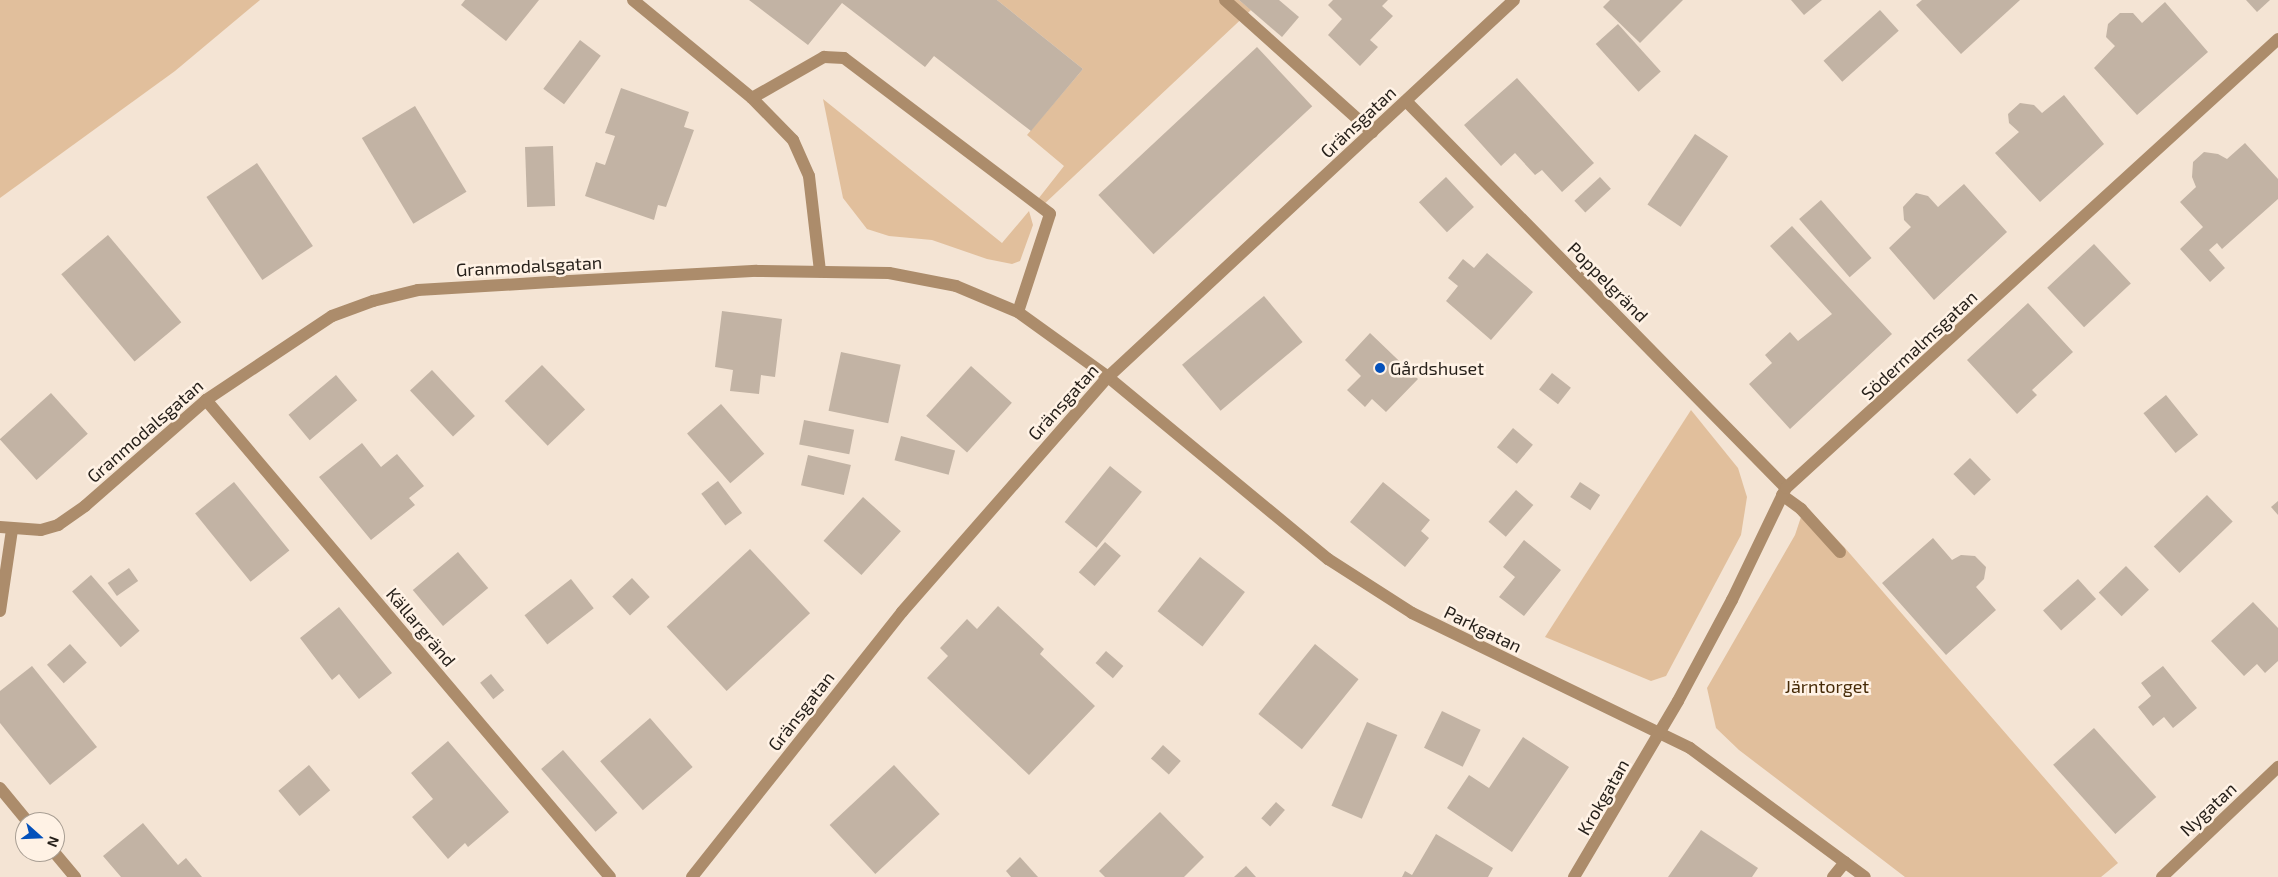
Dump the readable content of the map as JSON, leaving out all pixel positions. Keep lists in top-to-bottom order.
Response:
{
  "streets": {
    "street": [
      "Gränsgatan",
      "Granmodalsgatan",
      "Poppelgränd",
      "Södermalmsgatan",
      "Källargränd",
      "Parkgatan",
      "Krokgatan",
      "Nygatan"
    ]
  },
  "crossings": [
    ["Gränsgatan", "Granmodalsgatan"],
    ["Gränsgatan", "Poppelgränd"],
    ["Gränsgatan", "Parkgatan"],
    ["Granmodalsgatan", "Källargränd"],
    ["Granmodalsgatan", "Parkgatan"],
    ["Poppelgränd", "Södermalmsgatan"],
    ["Södermalmsgatan", "Parkgatan"],
    ["Södermalmsgatan", "Krokgatan"],
    ["Parkgatan", "Krokgatan"]
  ],
  "parks": ["Järntorget"],
  "places": ["Gårdshuset"],
  "north": "right"
}
